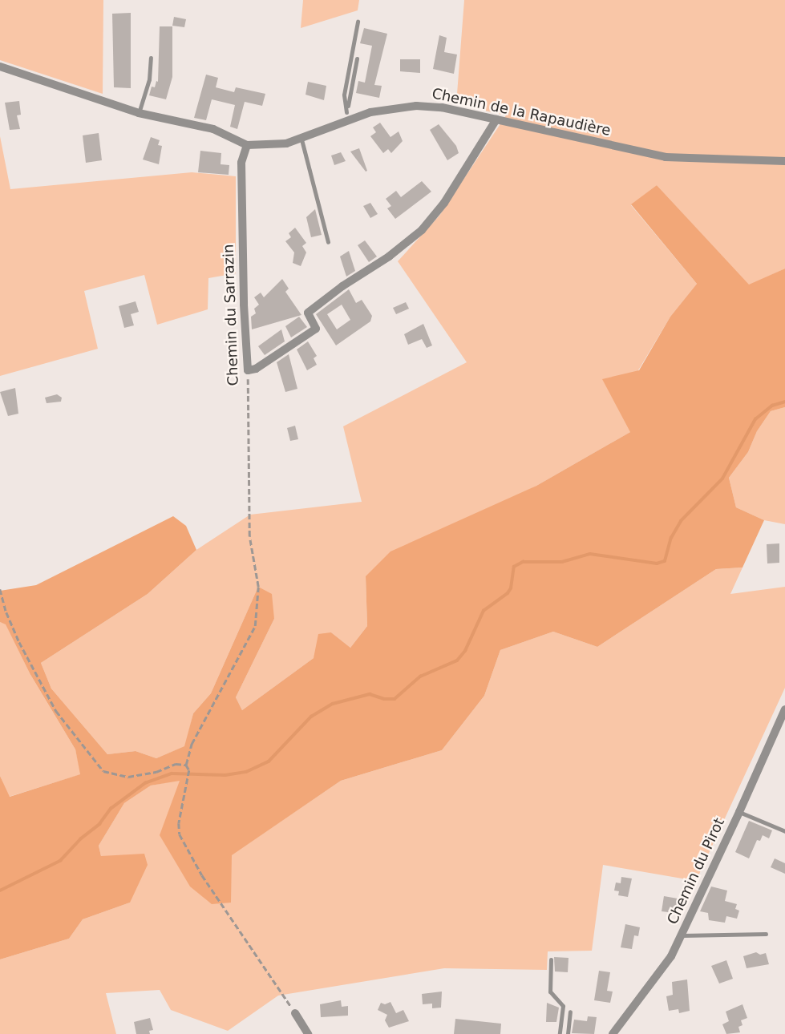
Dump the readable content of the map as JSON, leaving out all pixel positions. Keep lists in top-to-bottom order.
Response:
{
  "streets": {
    "street": ["Chemin de la Rapaudière", "Chemin du Sarrazin", "Chemin du Pirot"]
  },
  "crossings": [
    ["Chemin de la Rapaudière", "Chemin du Sarrazin"]
  ]
}
